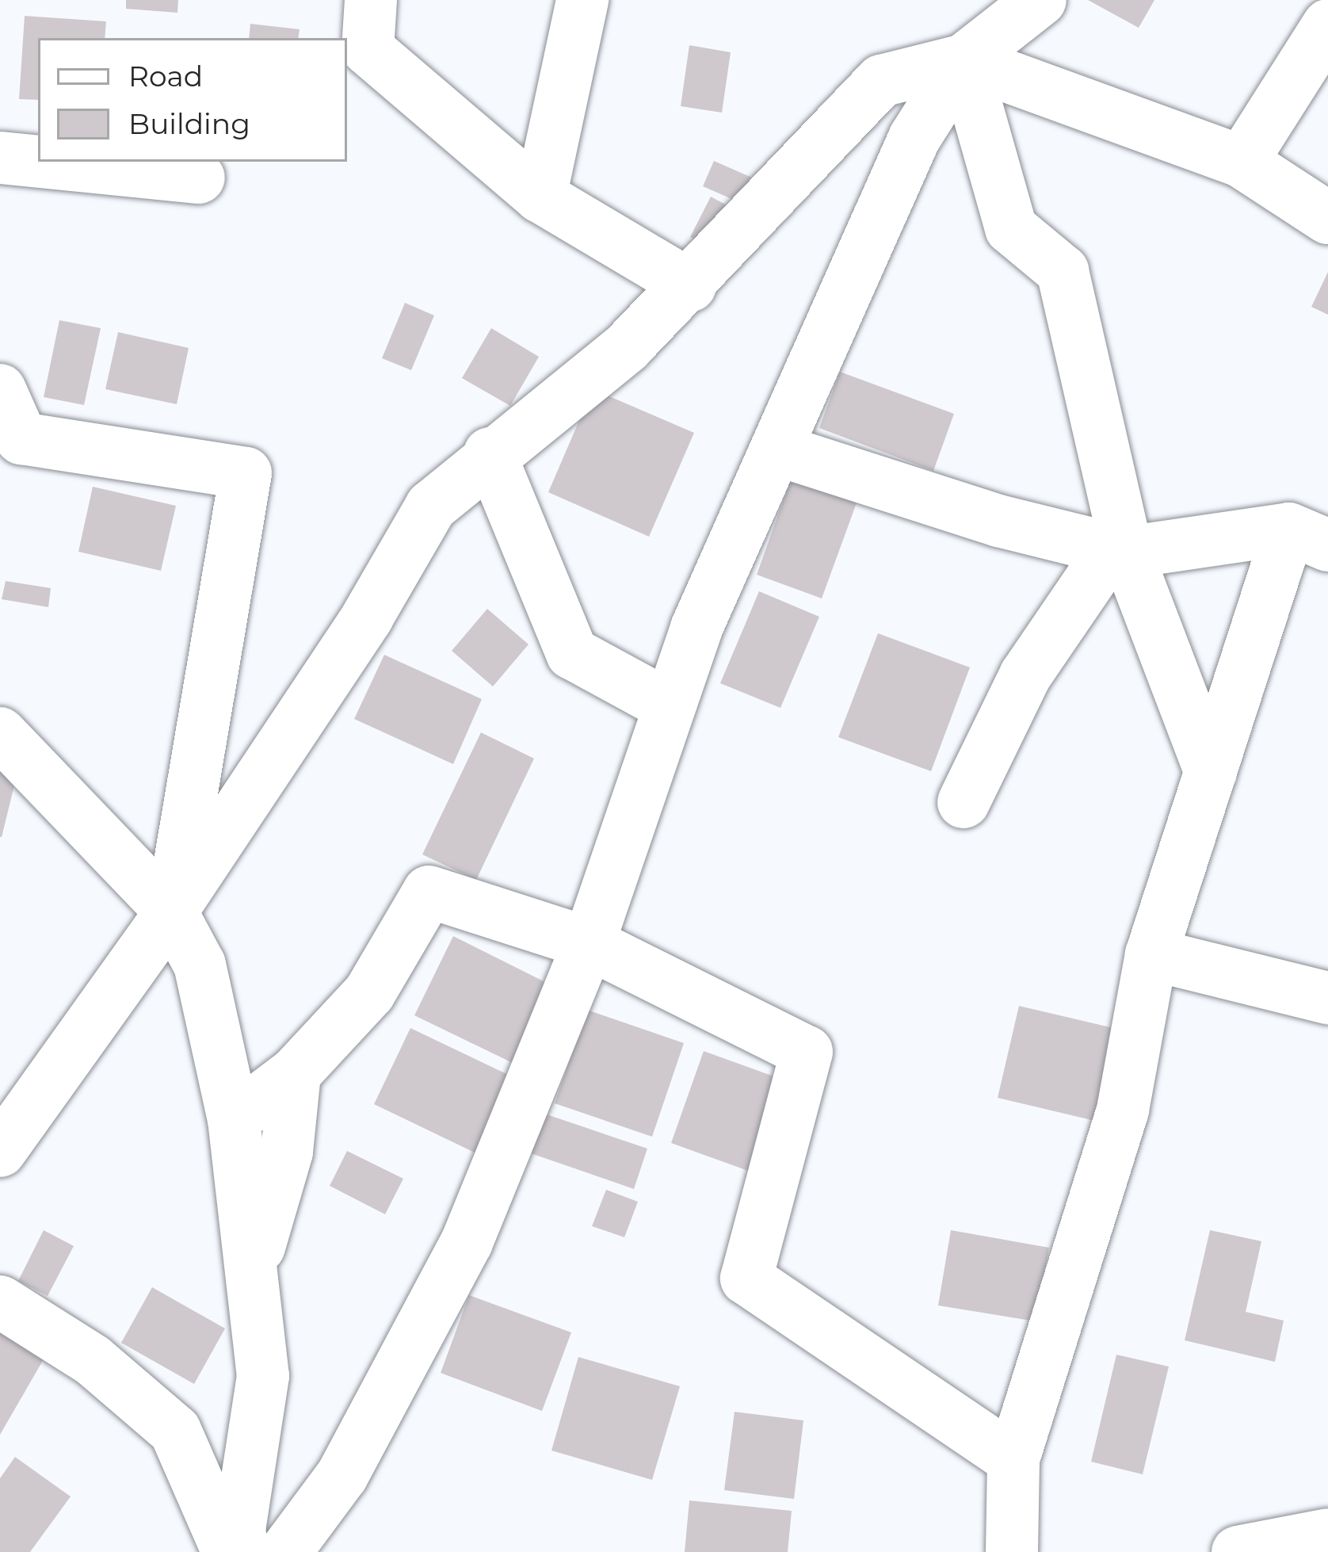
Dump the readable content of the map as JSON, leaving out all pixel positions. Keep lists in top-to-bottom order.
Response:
{
  "legend": ["Road", "Building"]
}
